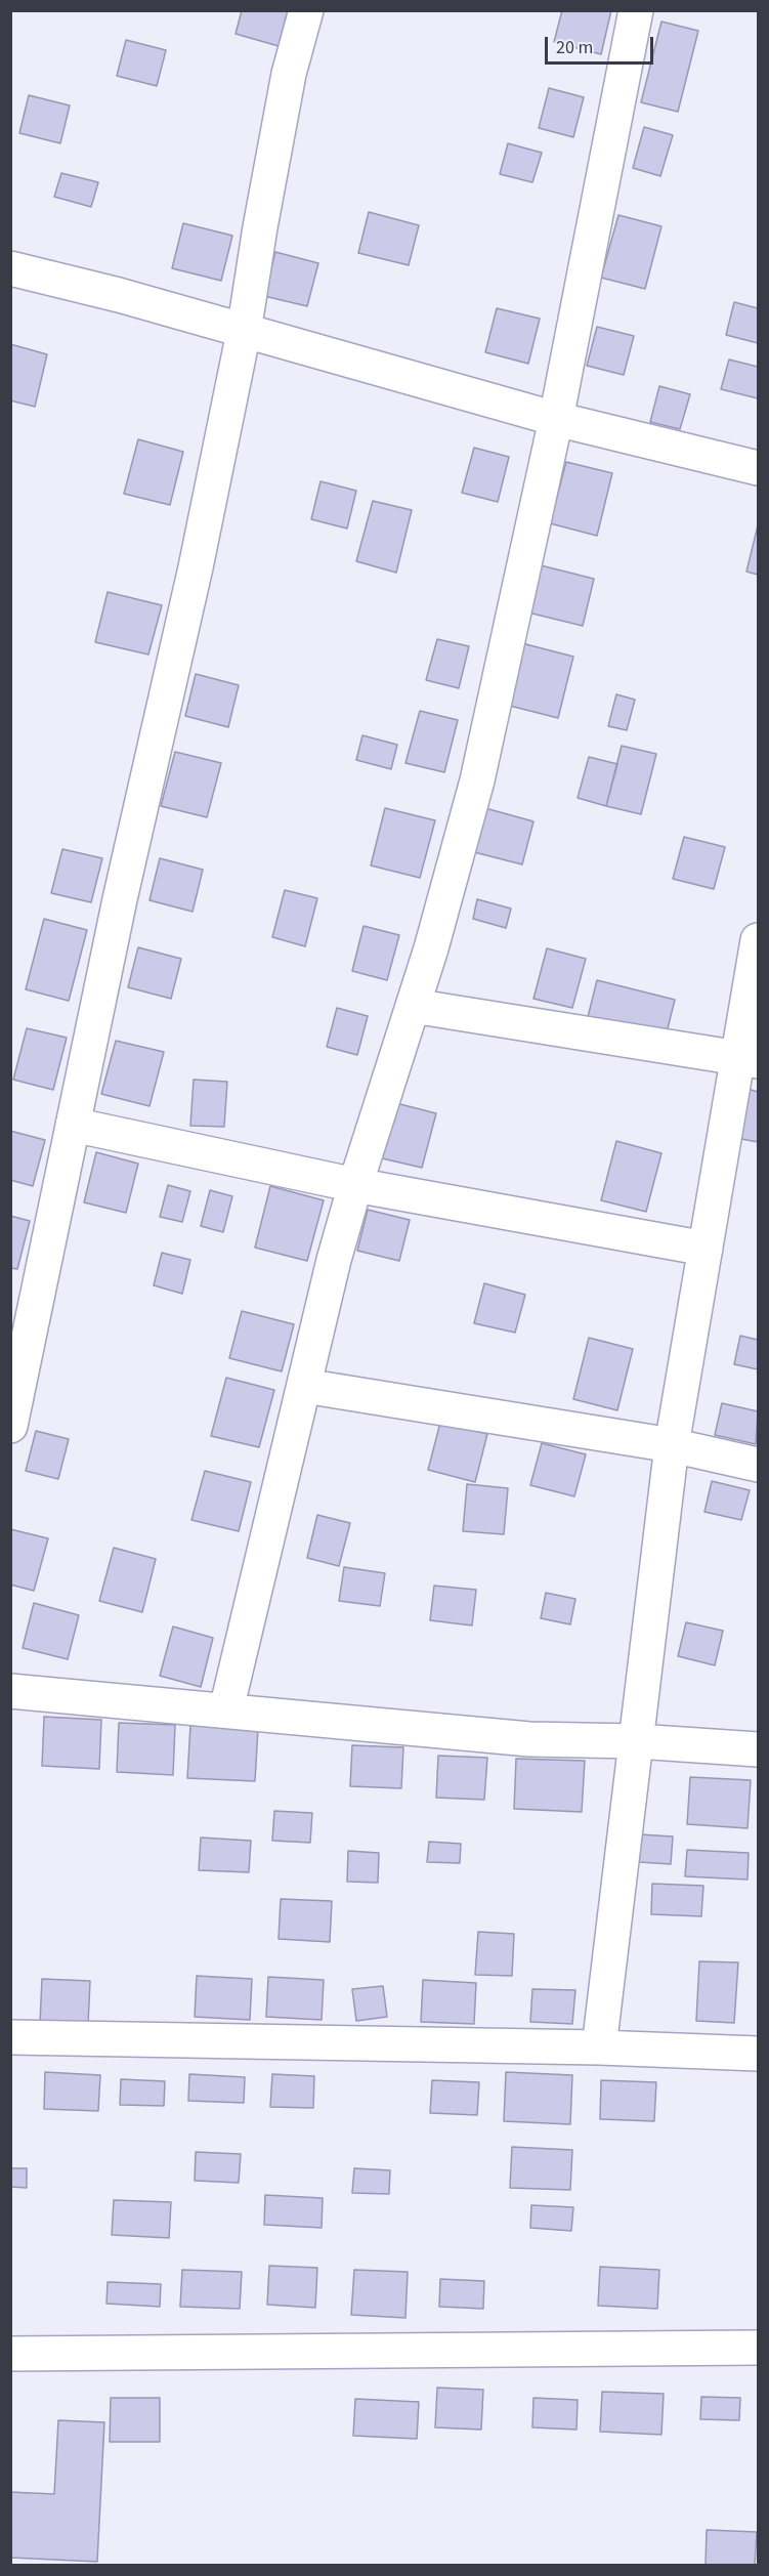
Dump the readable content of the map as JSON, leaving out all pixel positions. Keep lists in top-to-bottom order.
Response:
{
  "scale_bar": "20 m"
}
